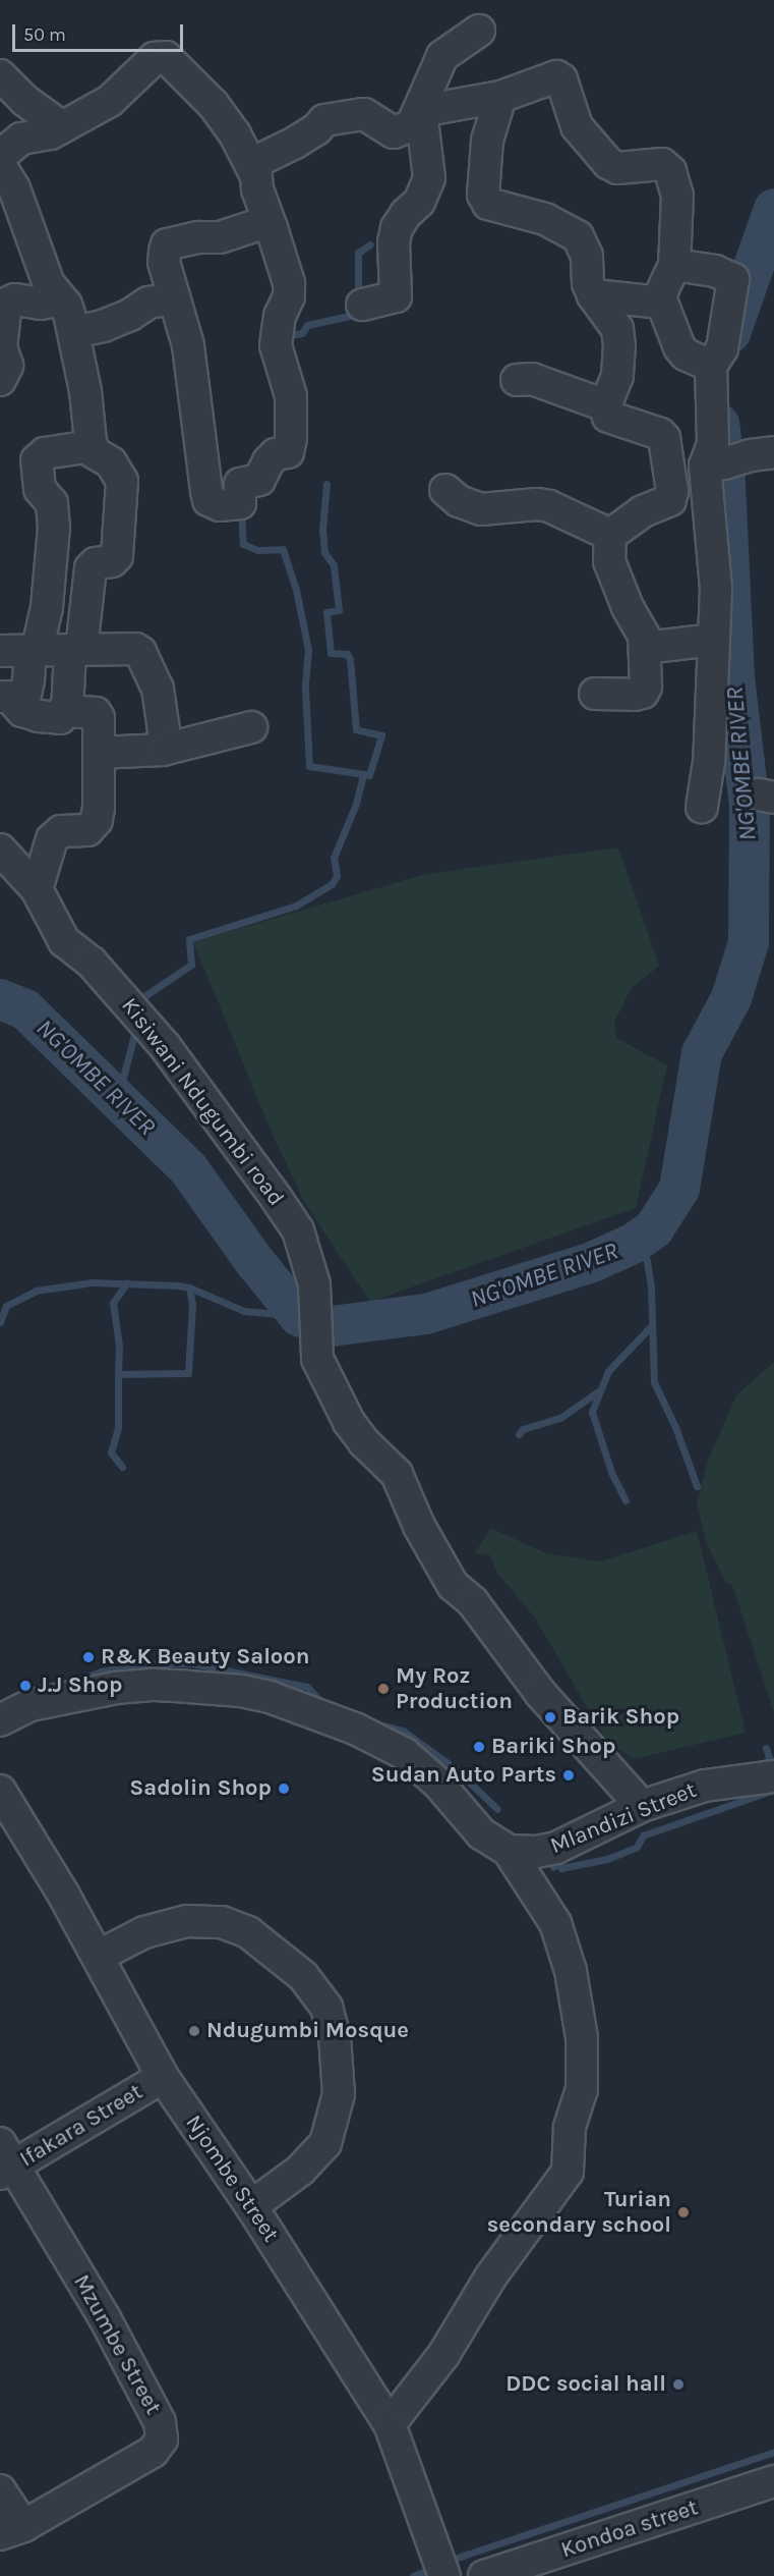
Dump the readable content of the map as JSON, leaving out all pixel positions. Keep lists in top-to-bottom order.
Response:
{
  "streets": {
    "street": [
      "Kisiwani Ndugumbi road",
      "Mlandizi Street",
      "Ifakara Street",
      "Njombe Street",
      "Mzumbe Street",
      "Kondoa street"
    ]
  },
  "crossings": [
    ["Kisiwani Ndugumbi road", "Mlandizi Street"],
    ["Ifakara Street", "Njombe Street"],
    ["Ifakara Street", "Mzumbe Street"]
  ],
  "water": ["NG'OMBE RIVER"],
  "places": [
    "R&K Beauty Saloon",
    "J.J Shop",
    "My Roz Production",
    "Barik Shop",
    "Bariki Shop",
    "Sudan Auto Parts",
    "Sadolin Shop",
    "Ndugumbi Mosque",
    "Turian secondary school",
    "DDC social hall"
  ],
  "scale_bar": "50 m"
}
